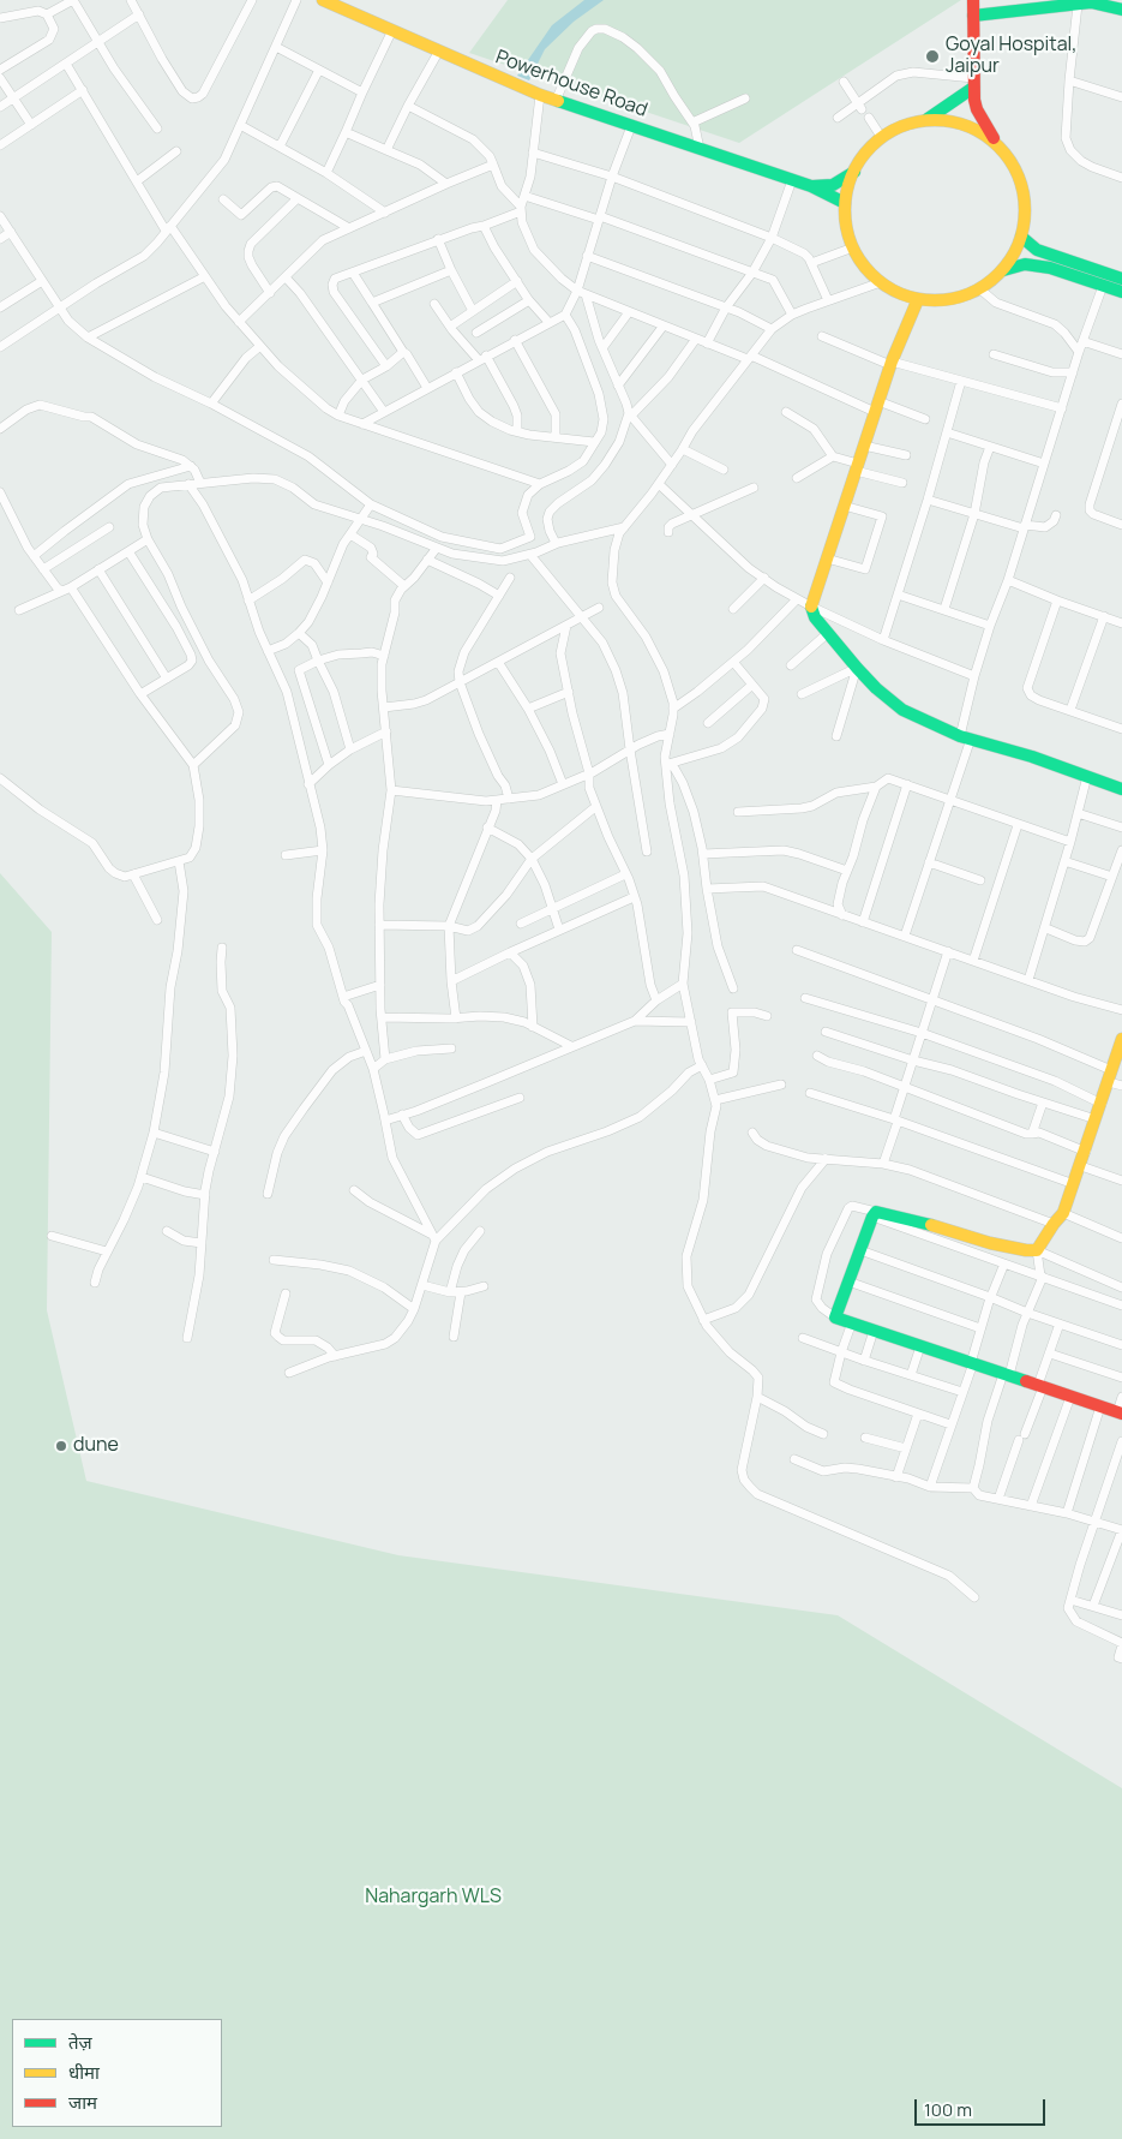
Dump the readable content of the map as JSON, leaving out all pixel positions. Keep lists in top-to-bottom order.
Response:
{
  "streets": {
    "street": ["Powerhouse Road"]
  },
  "parks": ["Nahargarh WLS"],
  "places": ["Goyal Hospital, Jaipur", "dune"],
  "legend": ["तेज़", "धीमा", "जाम"],
  "scale_bar": "100 m"
}
